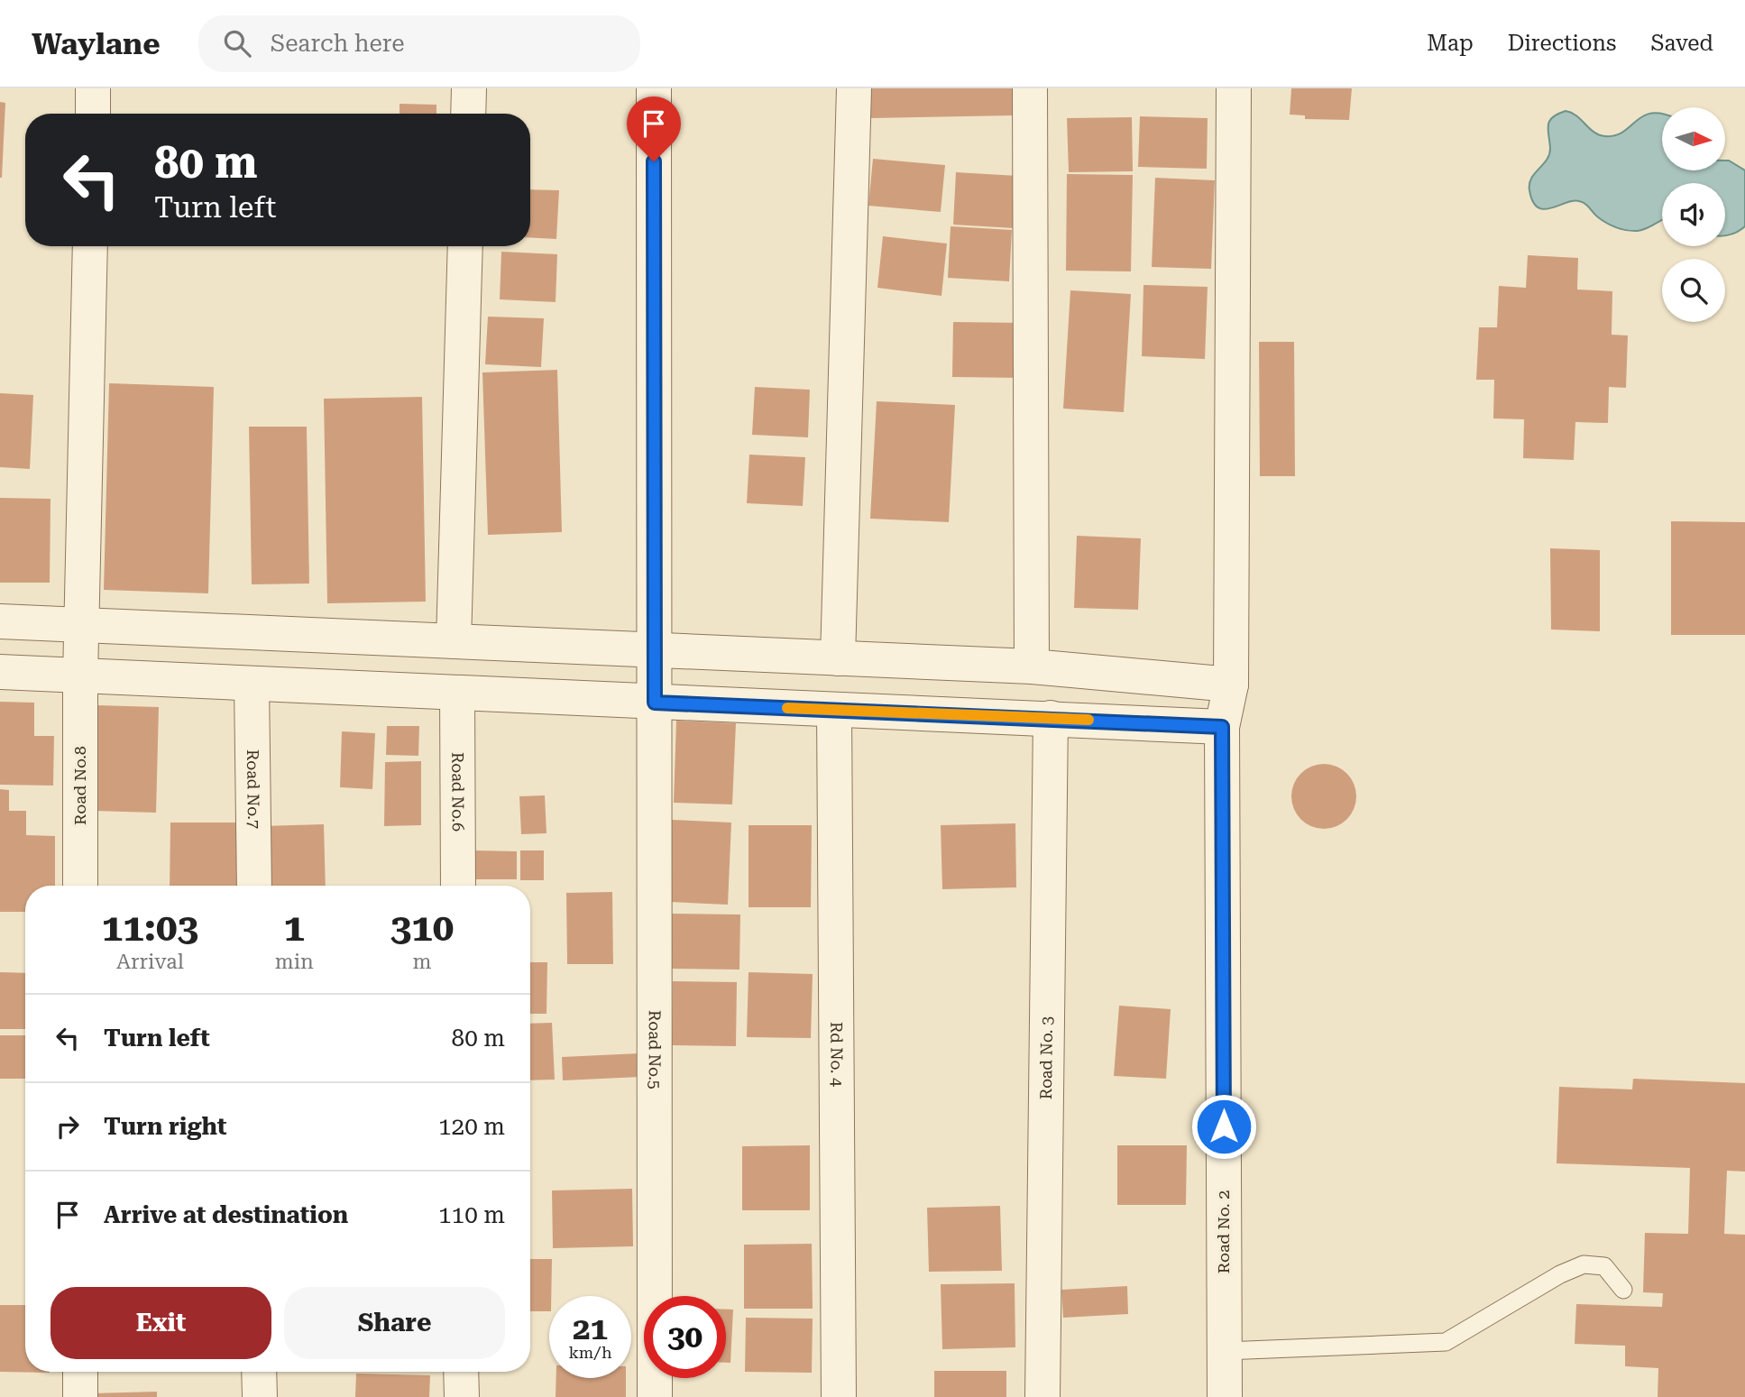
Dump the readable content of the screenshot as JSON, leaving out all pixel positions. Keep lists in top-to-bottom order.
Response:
{
  "streets": {
    "street": [
      "Road No.8",
      "Road No.7",
      "Road No.6",
      "Road No.5",
      "Rd No. 4",
      "Road No. 3",
      "Road No. 2"
    ]
  },
  "north": "right",
  "page": {
    "header": "Waylane",
    "search": "Search here",
    "nav": ["Map", "Directions", "Saved"],
    "turn": ["80 m", "Turn left"],
    "eta": [
      "11:03",
      "Arrival",
      "1",
      "min",
      "310",
      "m"
    ],
    "list": [
      {
        "name": "Turn left",
        "value": "80 m"
      },
      {
        "name": "Turn right",
        "value": "120 m"
      },
      {
        "name": "Arrive at destination",
        "value": "110 m"
      }
    ],
    "buttons": ["Exit", "Share"],
    "speed": "21 km/h",
    "limit": "30"
  }
}
